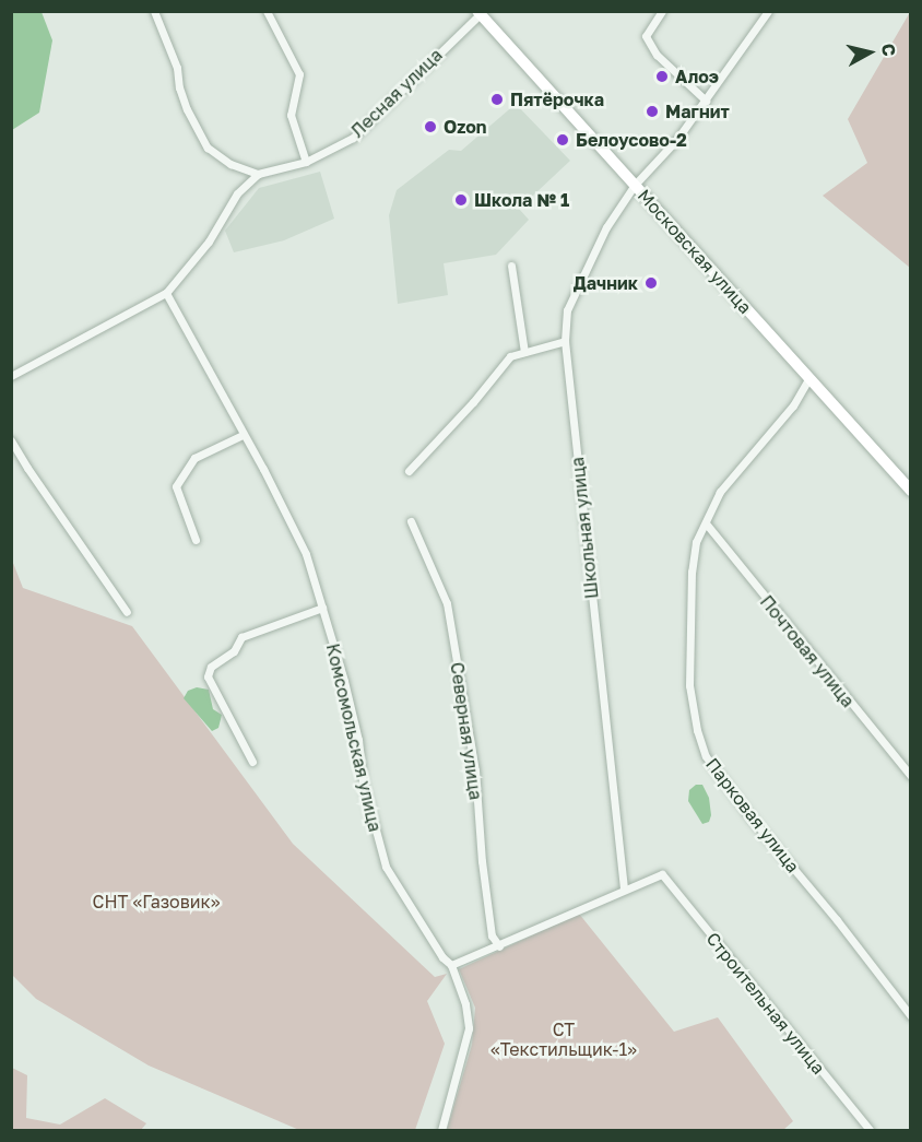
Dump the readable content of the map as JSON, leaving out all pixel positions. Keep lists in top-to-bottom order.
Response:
{
  "streets": {
    "highway": ["Московская улица"],
    "street": [
      "Лесная улица",
      "Школьная улица",
      "Почтовая улица",
      "Северная улица",
      "Комсомольская улица",
      "Парковая улица",
      "Строительная улица"
    ]
  },
  "crossings": [
    ["Лесная улица", "Московская улица"],
    ["Московская улица", "Школьная улица"],
    ["Московская улица", "Парковая улица"],
    ["Школьная улица", "Строительная улица"],
    ["Почтовая улица", "Парковая улица"]
  ],
  "parks": ["СНТ «Газовик»", "СТ «Текстильщик-1»"],
  "places": [
    "Алоэ",
    "Пятёрочка",
    "Магнит",
    "Ozon",
    "Белоусово-2",
    "Школа № 1",
    "Дачник"
  ],
  "north": "right"
}
